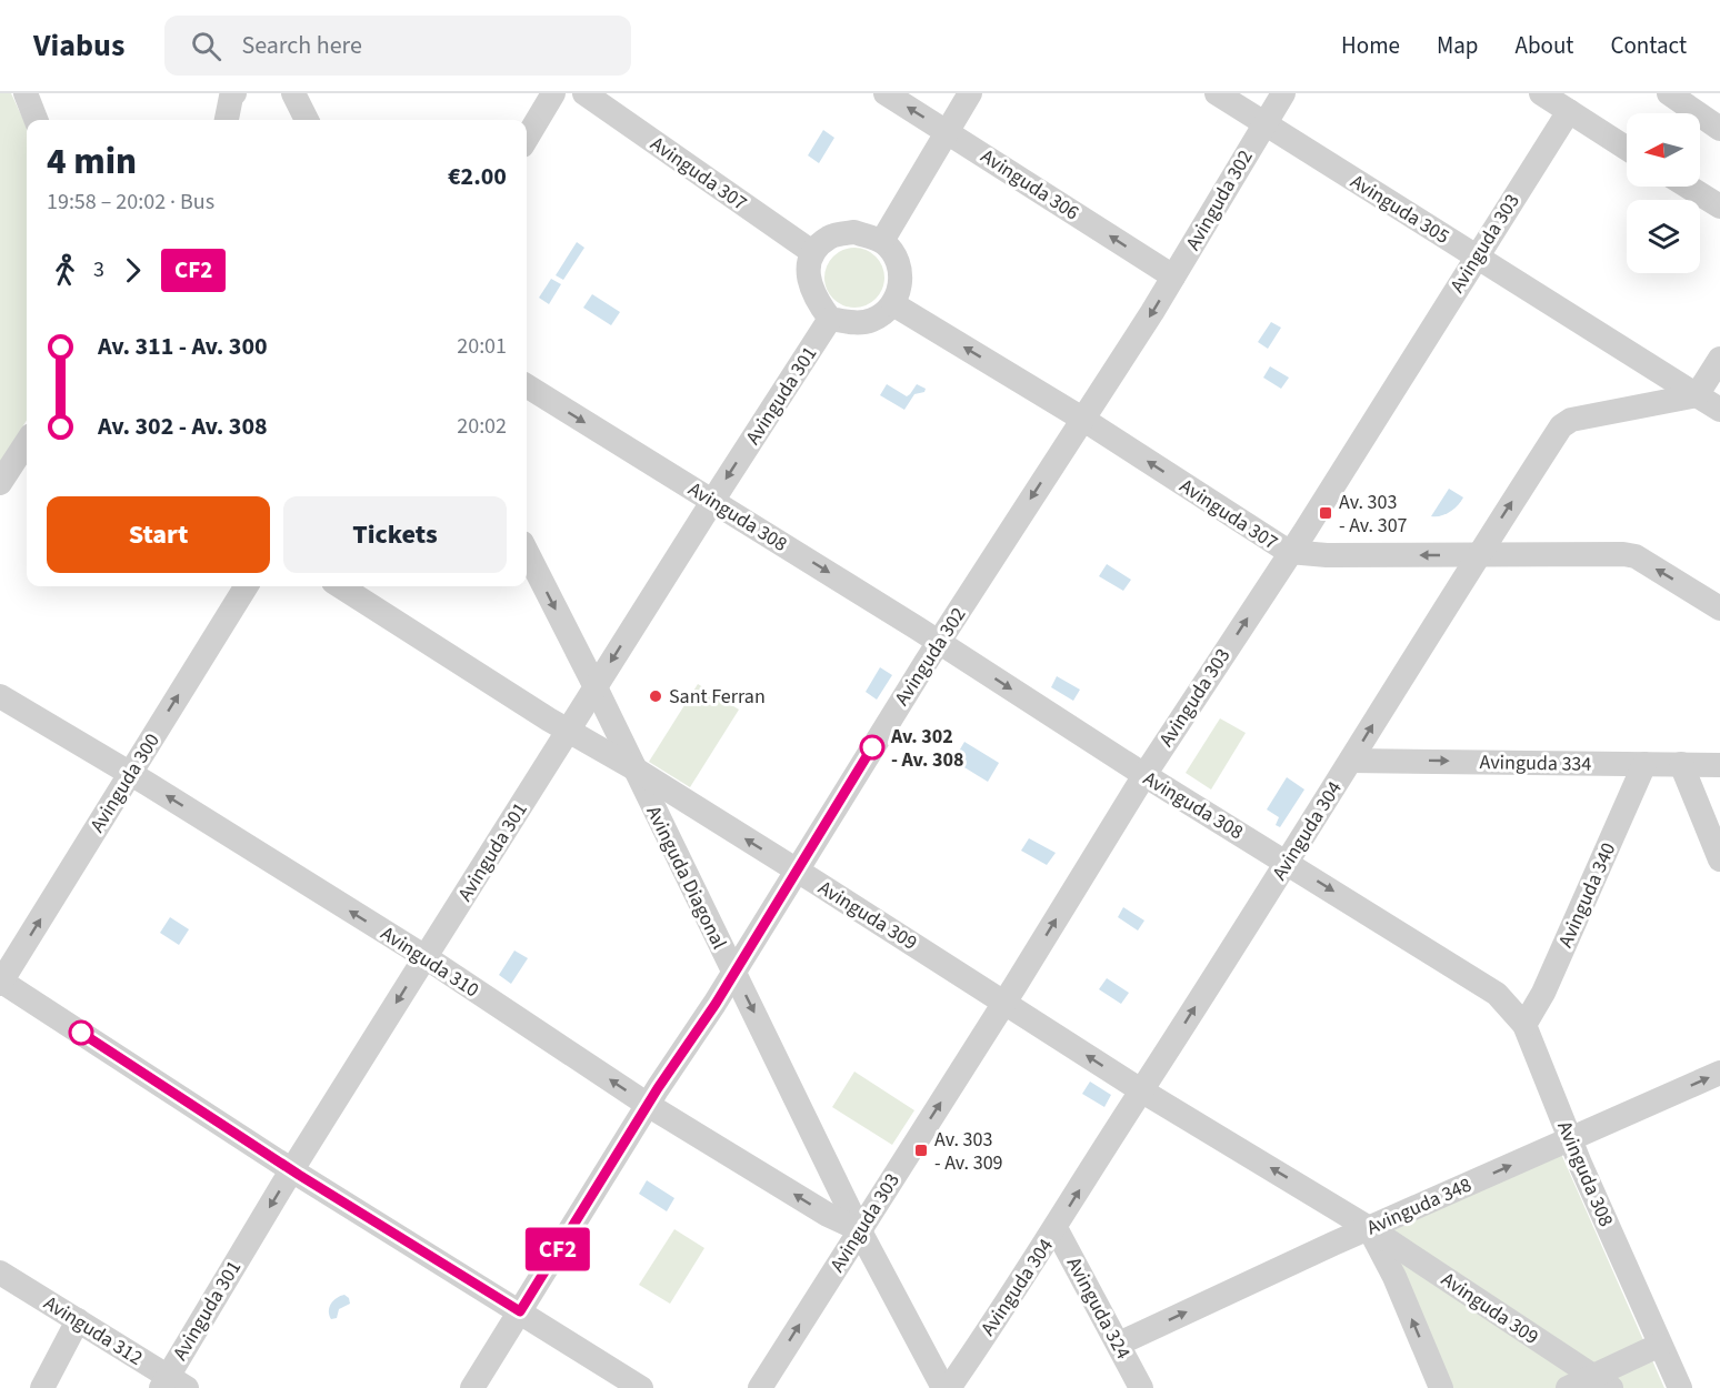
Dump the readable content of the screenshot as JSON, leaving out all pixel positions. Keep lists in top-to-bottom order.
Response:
{
  "streets": {
    "street": [
      "Avinguda 307",
      "Avinguda 306",
      "Avinguda 302",
      "Avinguda 305",
      "Avinguda 303",
      "Avinguda 301",
      "Avinguda 308",
      "Avinguda 334",
      "Avinguda 300",
      "Avinguda 304",
      "Avinguda Diagonal",
      "Avinguda 340",
      "Avinguda 309",
      "Avinguda 310",
      "Avinguda 348",
      "Avinguda 324",
      "Avinguda 312"
    ]
  },
  "crossings": [
    ["Avinguda 307", "Avinguda 302"],
    ["Avinguda 307", "Avinguda 303"],
    ["Avinguda 307", "Avinguda 301"],
    ["Avinguda 307", "Avinguda 304"],
    ["Avinguda 306", "Avinguda 302"],
    ["Avinguda 302", "Avinguda 305"],
    ["Avinguda 302", "Avinguda 308"],
    ["Avinguda 302", "Avinguda Diagonal"],
    ["Avinguda 302", "Avinguda 309"],
    ["Avinguda 302", "Avinguda 310"],
    ["Avinguda 305", "Avinguda 303"],
    ["Avinguda 305", "Avinguda 304"],
    ["Avinguda 303", "Avinguda 308"],
    ["Avinguda 303", "Avinguda Diagonal"],
    ["Avinguda 303", "Avinguda 309"],
    ["Avinguda 303", "Avinguda 310"],
    ["Avinguda 301", "Avinguda 308"],
    ["Avinguda 301", "Avinguda Diagonal"],
    ["Avinguda 301", "Avinguda 309"],
    ["Avinguda 301", "Avinguda 310"],
    ["Avinguda 301", "Avinguda 312"],
    ["Avinguda 308", "Avinguda 304"],
    ["Avinguda 308", "Avinguda 340"],
    ["Avinguda 308", "Avinguda 348"],
    ["Avinguda 334", "Avinguda 304"],
    ["Avinguda 334", "Avinguda 340"],
    ["Avinguda 300", "Avinguda 310"],
    ["Avinguda 304", "Avinguda 309"],
    ["Avinguda 304", "Avinguda 324"],
    ["Avinguda Diagonal", "Avinguda 309"],
    ["Avinguda Diagonal", "Avinguda 310"],
    ["Avinguda 309", "Avinguda 348"],
    ["Avinguda 348", "Avinguda 324"]
  ],
  "one_way": [
    "Avinguda 307",
    "Avinguda 306",
    "Avinguda 303",
    "Avinguda 301",
    "Avinguda 308",
    "Avinguda 334",
    "Avinguda 300",
    "Avinguda 304",
    "Avinguda Diagonal",
    "Avinguda 309",
    "Avinguda 310",
    "Avinguda 348"
  ],
  "places": {
    "transit": ["Av. 303 - Av. 307", "Av. 303 - Av. 309"],
    "other": ["Sant Ferran", "Av. 302 - Av. 308"]
  },
  "lines": ["bus line CF2"],
  "north": "left",
  "page": {
    "header": "Viabus",
    "search": "Search here",
    "nav": [
      "Home",
      "Map",
      "About",
      "Contact"
    ],
    "on_map": "CF2",
    "heading": ["4 min", "19:58 – 20:02 · Bus", "€2.00"],
    "legs": ["3", "CF2"],
    "list": [
      {
        "name": "Av. 311 - Av. 300",
        "value": "20:01"
      },
      {
        "name": "Av. 302 - Av. 308",
        "value": "20:02"
      }
    ],
    "buttons": ["Start", "Tickets"]
  }
}
